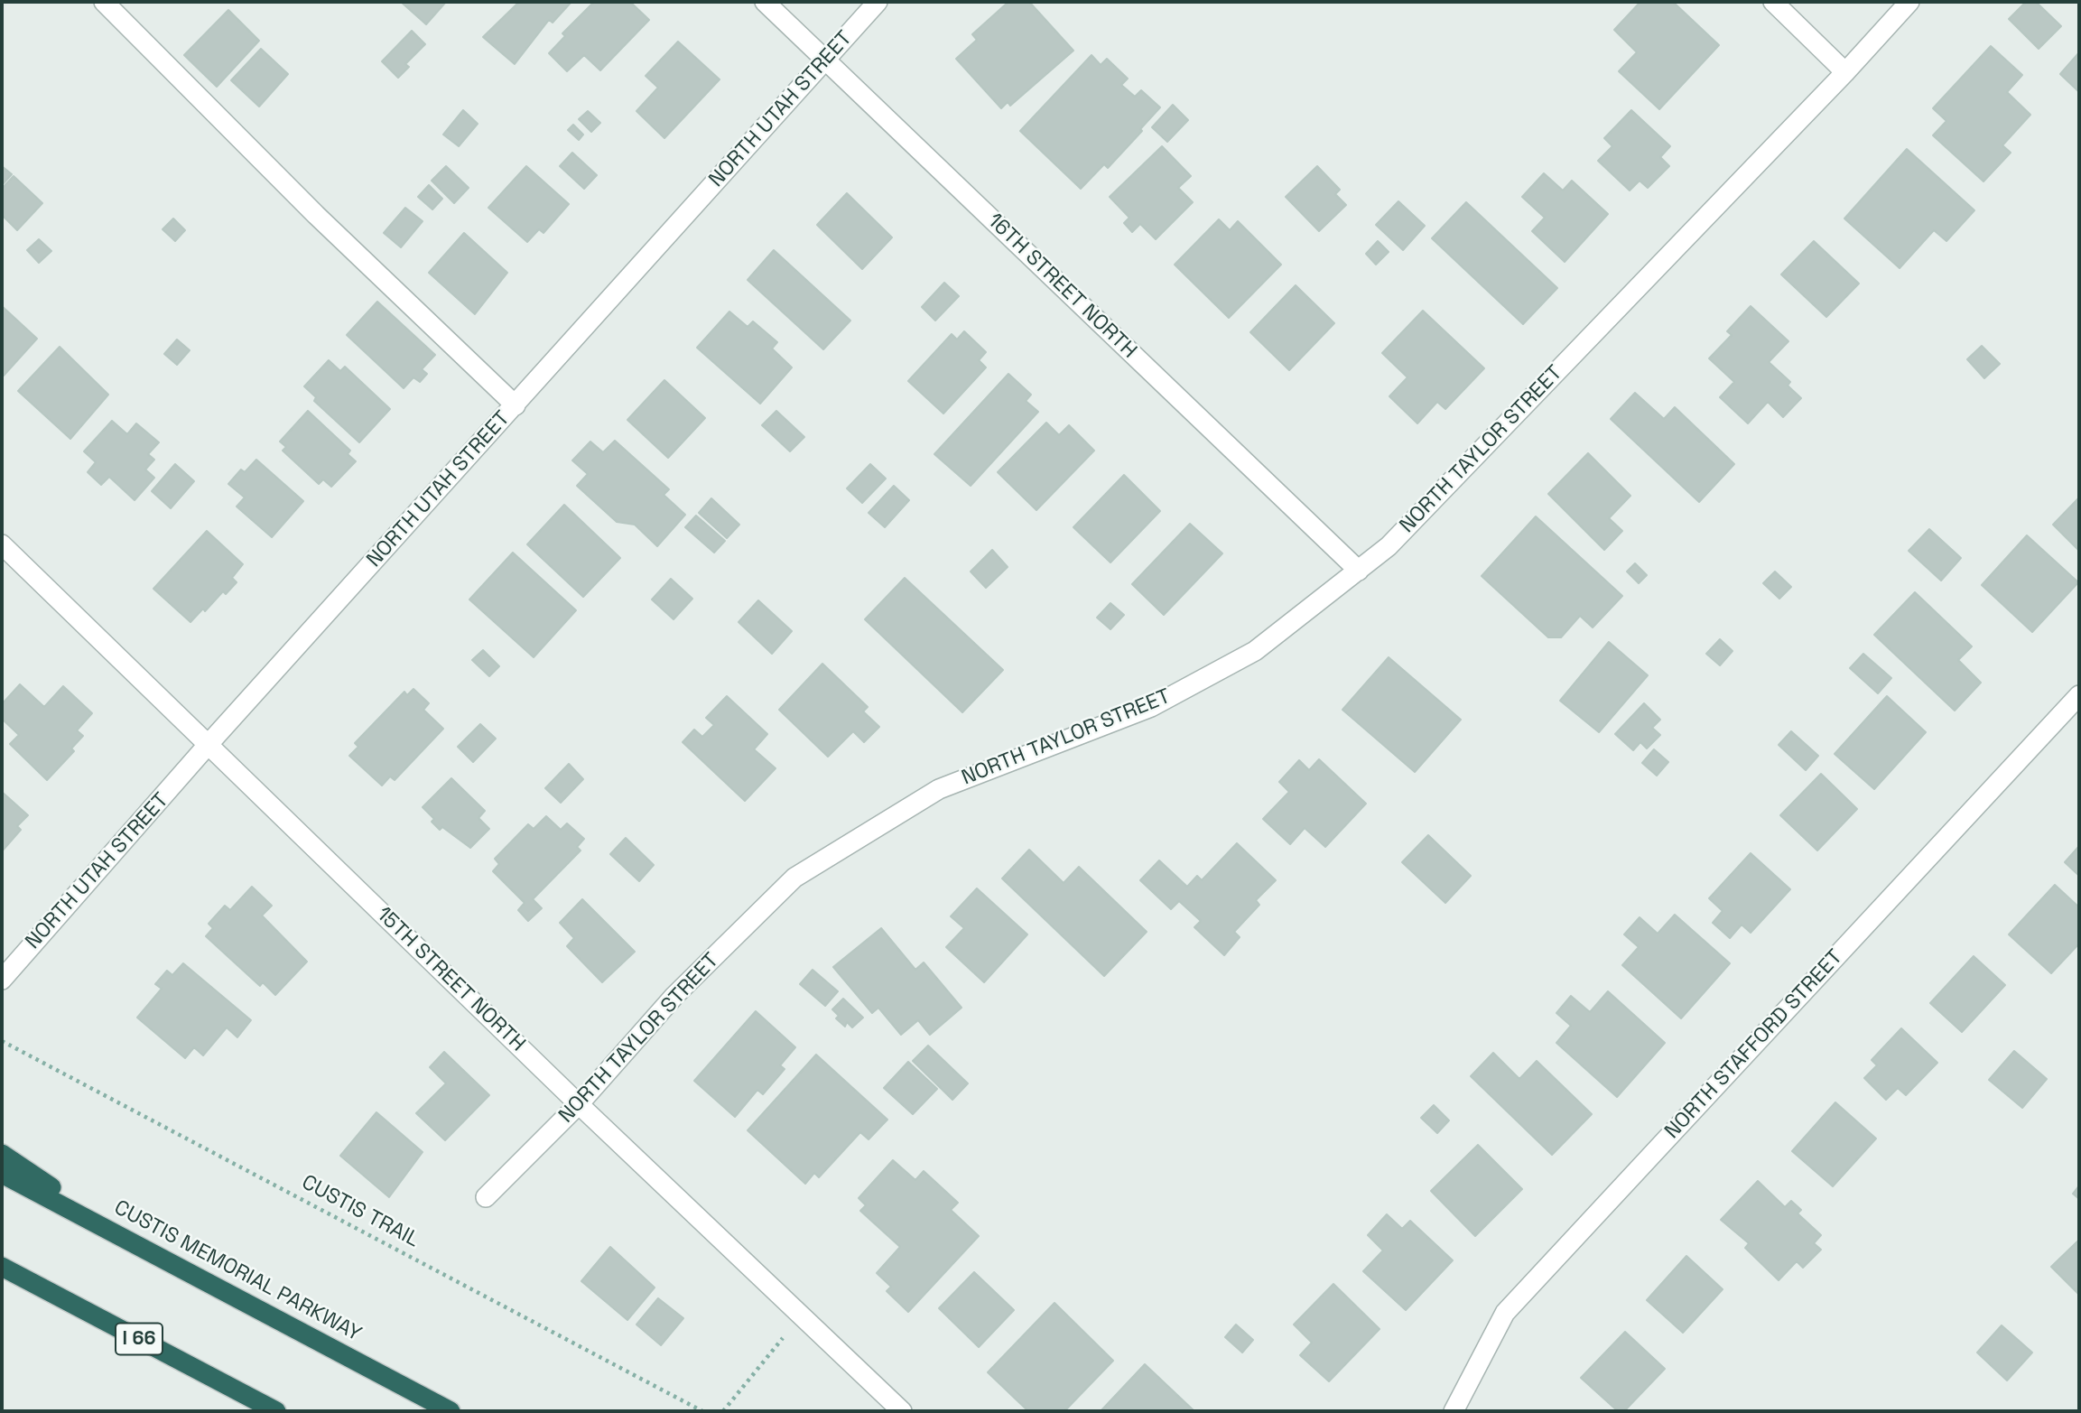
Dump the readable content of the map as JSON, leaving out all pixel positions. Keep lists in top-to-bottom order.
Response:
{
  "streets": {
    "highway": ["CUSTIS MEMORIAL PARKWAY", "I 66"],
    "street": [
      "NORTH UTAH STREET",
      "16TH STREET NORTH",
      "NORTH TAYLOR STREET",
      "15TH STREET NORTH",
      "NORTH STAFFORD STREET"
    ],
    "path": ["CUSTIS TRAIL"]
  },
  "crossings": [
    ["NORTH UTAH STREET", "16TH STREET NORTH"],
    ["NORTH UTAH STREET", "15TH STREET NORTH"],
    ["16TH STREET NORTH", "NORTH TAYLOR STREET"],
    ["NORTH TAYLOR STREET", "15TH STREET NORTH"]
  ]
}
